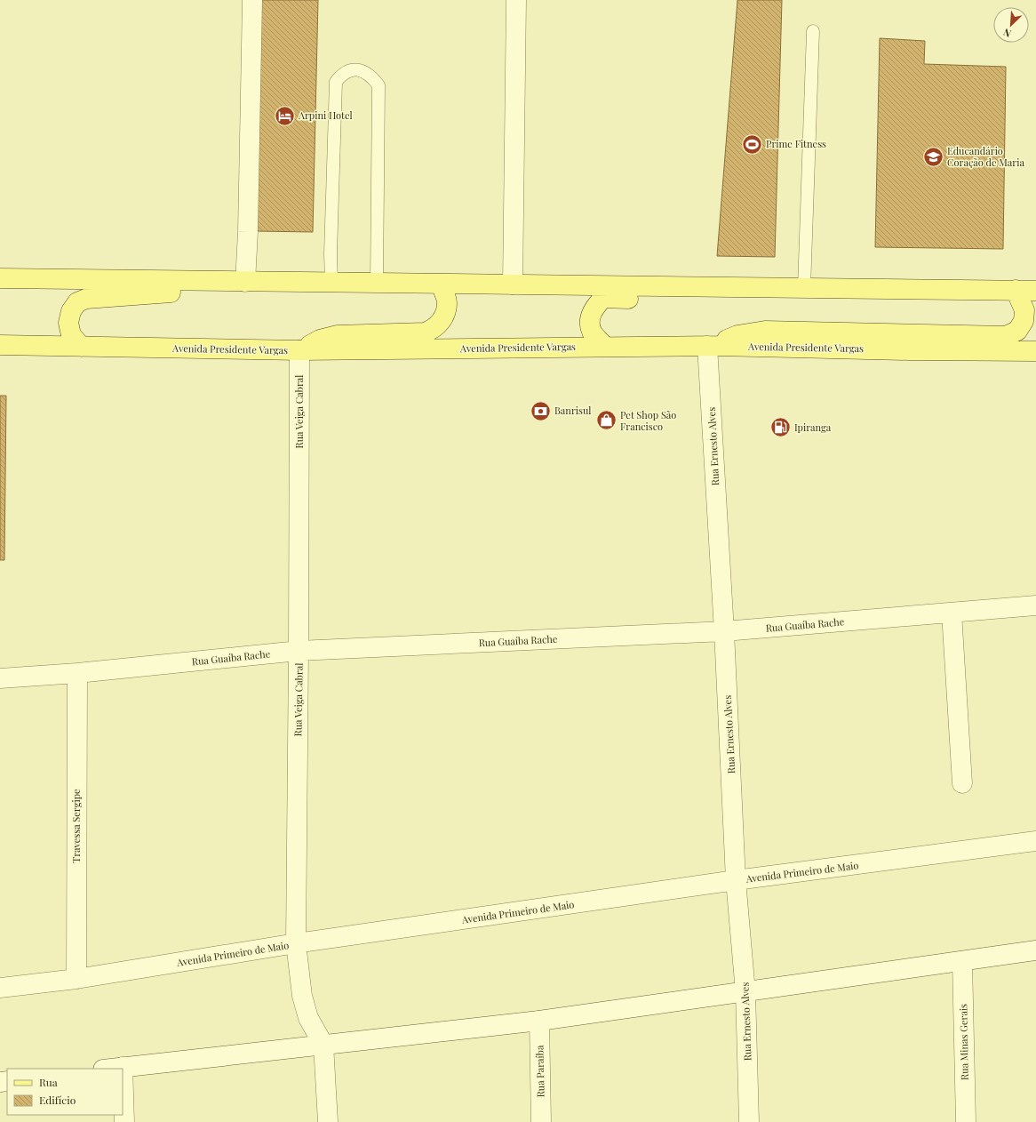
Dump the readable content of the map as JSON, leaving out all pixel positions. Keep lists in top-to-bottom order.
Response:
{
  "streets": {
    "main road": ["Avenida Presidente Vargas"],
    "street": [
      "Rua Veiga Cabral",
      "Rua Ernesto Alves",
      "Rua Guaíba Rache",
      "Travessa Sergipe",
      "Avenida Primeiro de Maio",
      "Rua Minas Gerais",
      "Rua Paraíba"
    ]
  },
  "crossings": [
    ["Avenida Presidente Vargas", "Rua Veiga Cabral"],
    ["Avenida Presidente Vargas", "Rua Ernesto Alves"],
    ["Rua Veiga Cabral", "Rua Guaíba Rache"],
    ["Rua Veiga Cabral", "Avenida Primeiro de Maio"],
    ["Rua Ernesto Alves", "Rua Guaíba Rache"],
    ["Rua Ernesto Alves", "Avenida Primeiro de Maio"],
    ["Rua Guaíba Rache", "Travessa Sergipe"],
    ["Travessa Sergipe", "Avenida Primeiro de Maio"]
  ],
  "places": {
    "hotel": ["Arpini Hotel"],
    "sports": ["Prime Fitness"],
    "school or university": ["Educandário Coração de Maria"],
    "bank": ["Banrisul"],
    "shop": ["Pet Shop São Francisco"],
    "fuel station": ["Ipiranga"]
  },
  "legend": ["Rua", "Edifício"],
  "north": "bottom left"
}
